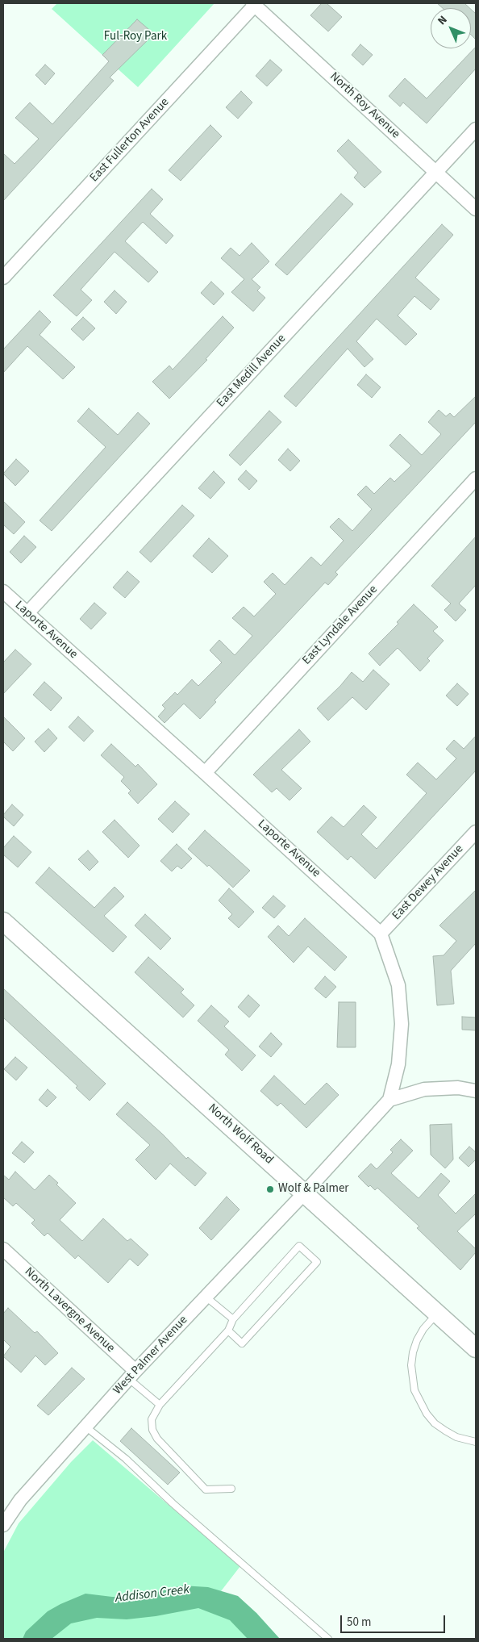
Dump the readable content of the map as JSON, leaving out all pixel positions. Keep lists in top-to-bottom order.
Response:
{
  "streets": {
    "main road": ["North Wolf Road"],
    "street": [
      "North Roy Avenue",
      "East Fullerton Avenue",
      "East Medill Avenue",
      "East Lyndale Avenue",
      "Laporte Avenue",
      "East Dewey Avenue",
      "North Lavergne Avenue",
      "West Palmer Avenue"
    ]
  },
  "crossings": [
    ["North Roy Avenue", "East Fullerton Avenue"],
    ["North Roy Avenue", "East Medill Avenue"],
    ["East Medill Avenue", "Laporte Avenue"],
    ["East Lyndale Avenue", "Laporte Avenue"],
    ["Laporte Avenue", "East Dewey Avenue"],
    ["Laporte Avenue", "West Palmer Avenue"],
    ["North Wolf Road", "West Palmer Avenue"],
    ["North Lavergne Avenue", "West Palmer Avenue"]
  ],
  "water": ["Addison Creek"],
  "parks": ["Ful-Roy Park"],
  "places": ["Wolf & Palmer"],
  "scale_bar": "50 m",
  "north": "top left"
}
